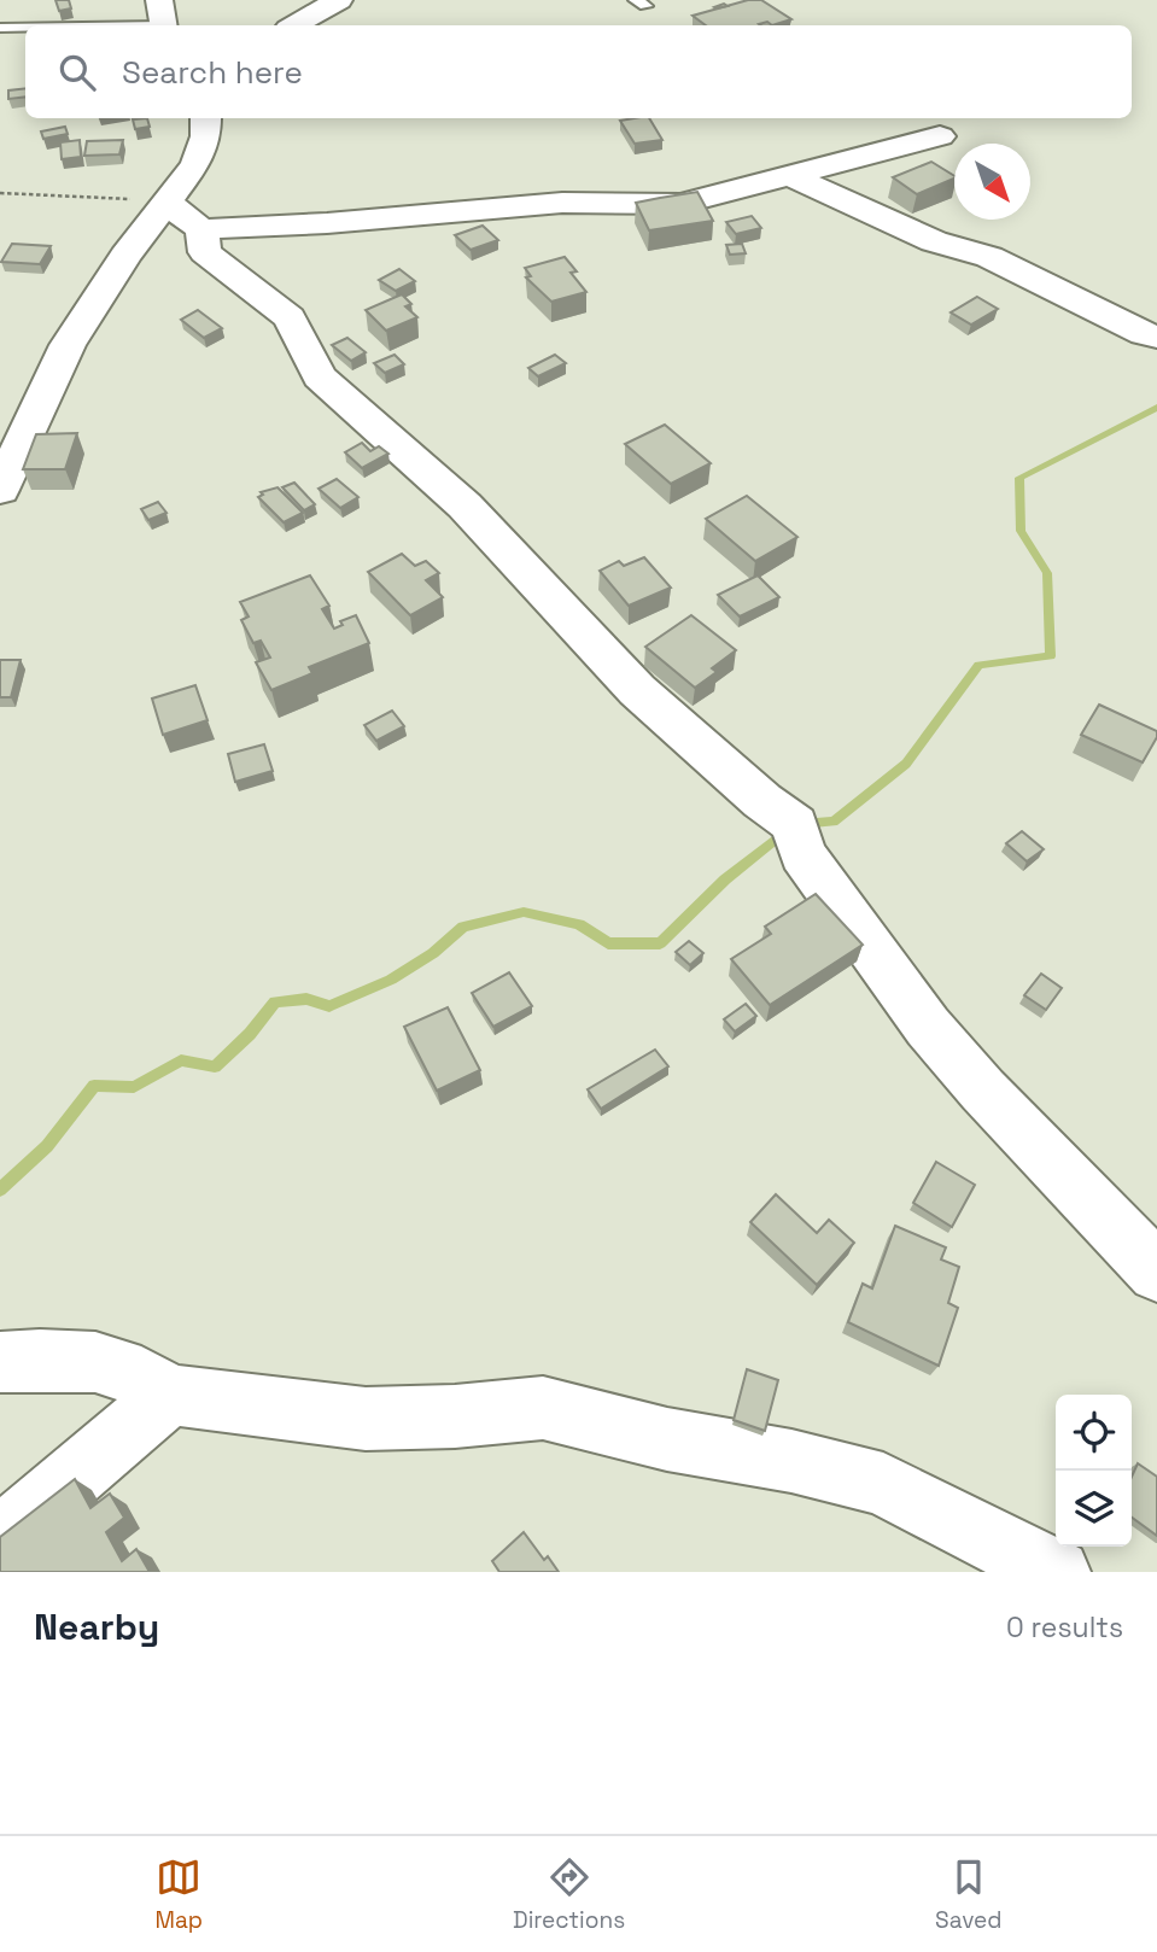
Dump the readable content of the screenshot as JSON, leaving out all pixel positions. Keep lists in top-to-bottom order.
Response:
{
  "north": "bottom right",
  "page": {
    "search": "Search here",
    "heading": ["Nearby", "0 results"],
    "nav": ["Map", "Directions", "Saved"]
  }
}
